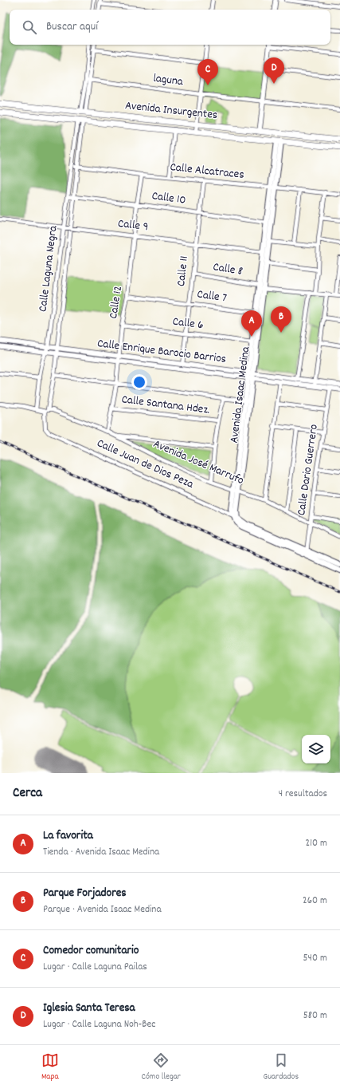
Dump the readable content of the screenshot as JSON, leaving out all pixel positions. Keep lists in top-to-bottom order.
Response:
{
  "streets": {
    "main road": ["Avenida Insurgentes", "Avenida Isaac Medina", "Calle Juan de Dios Peza"],
    "street": [
      "laguna",
      "Calle Alcatraces",
      "Calle 10",
      "Calle 9",
      "Calle Laguna Negra",
      "Calle 8",
      "Calle 11",
      "Calle 7",
      "Calle 12",
      "Calle 6",
      "Calle Enrique Barocio Barrios",
      "Calle Santana Hdez.",
      "Avenida José Marrufo",
      "Calle Dario Guerrero"
    ]
  },
  "crossings": [
    ["Avenida Insurgentes", "Calle Laguna Negra"],
    ["Avenida Insurgentes", "Avenida Isaac Medina"],
    ["Calle Alcatraces", "Calle Laguna Negra"],
    ["Calle Alcatraces", "Calle 11"],
    ["Calle Alcatraces", "Calle 12"],
    ["Calle Alcatraces", "Avenida Isaac Medina"],
    ["Calle 10", "Calle Laguna Negra"],
    ["Calle 10", "Calle 11"],
    ["Calle 10", "Calle 12"],
    ["Calle 10", "Avenida Isaac Medina"],
    ["Calle 9", "Calle Laguna Negra"],
    ["Calle 9", "Calle 11"],
    ["Calle 9", "Calle 12"],
    ["Calle 9", "Avenida Isaac Medina"],
    ["Calle Laguna Negra", "Calle Enrique Barocio Barrios"],
    ["Calle Laguna Negra", "Avenida José Marrufo"],
    ["Calle Laguna Negra", "Calle Juan de Dios Peza"],
    ["Calle 8", "Calle 11"],
    ["Calle 8", "Avenida Isaac Medina"],
    ["Calle 11", "Calle 7"],
    ["Calle 11", "Calle 6"],
    ["Calle 11", "Calle Enrique Barocio Barrios"],
    ["Calle 7", "Calle 12"],
    ["Calle 7", "Avenida Isaac Medina"],
    ["Calle 12", "Calle 6"],
    ["Calle 12", "Calle Enrique Barocio Barrios"],
    ["Calle 12", "Calle Santana Hdez."],
    ["Calle 12", "Avenida José Marrufo"],
    ["Calle 6", "Avenida Isaac Medina"],
    ["Calle Enrique Barocio Barrios", "Avenida Isaac Medina"],
    ["Calle Enrique Barocio Barrios", "Calle Dario Guerrero"],
    ["Avenida Isaac Medina", "Avenida José Marrufo"],
    ["Avenida Isaac Medina", "Calle Juan de Dios Peza"],
    ["Avenida José Marrufo", "Calle Dario Guerrero"],
    ["Calle Juan de Dios Peza", "Calle Dario Guerrero"]
  ],
  "page": {
    "search": "Buscar aquí",
    "pins": [
      "D",
      "C",
      "B",
      "A"
    ],
    "heading": ["Cerca", "4 resultados"],
    "list": [
      {
        "mark": "A",
        "name": "La favorita",
        "note": "Tienda · Avenida Isaac Medina",
        "value": "210 m"
      },
      {
        "mark": "B",
        "name": "Parque Forjadores",
        "note": "Parque · Avenida Isaac Medina",
        "value": "260 m"
      },
      {
        "mark": "C",
        "name": "Comedor comunitario",
        "note": "Lugar · Calle Laguna Pailas",
        "value": "540 m"
      },
      {
        "mark": "D",
        "name": "Iglesia Santa Teresa",
        "note": "Lugar · Calle Laguna Noh-Bec",
        "value": "580 m"
      }
    ],
    "nav": ["Mapa", "Cómo llegar", "Guardados"]
  }
}
